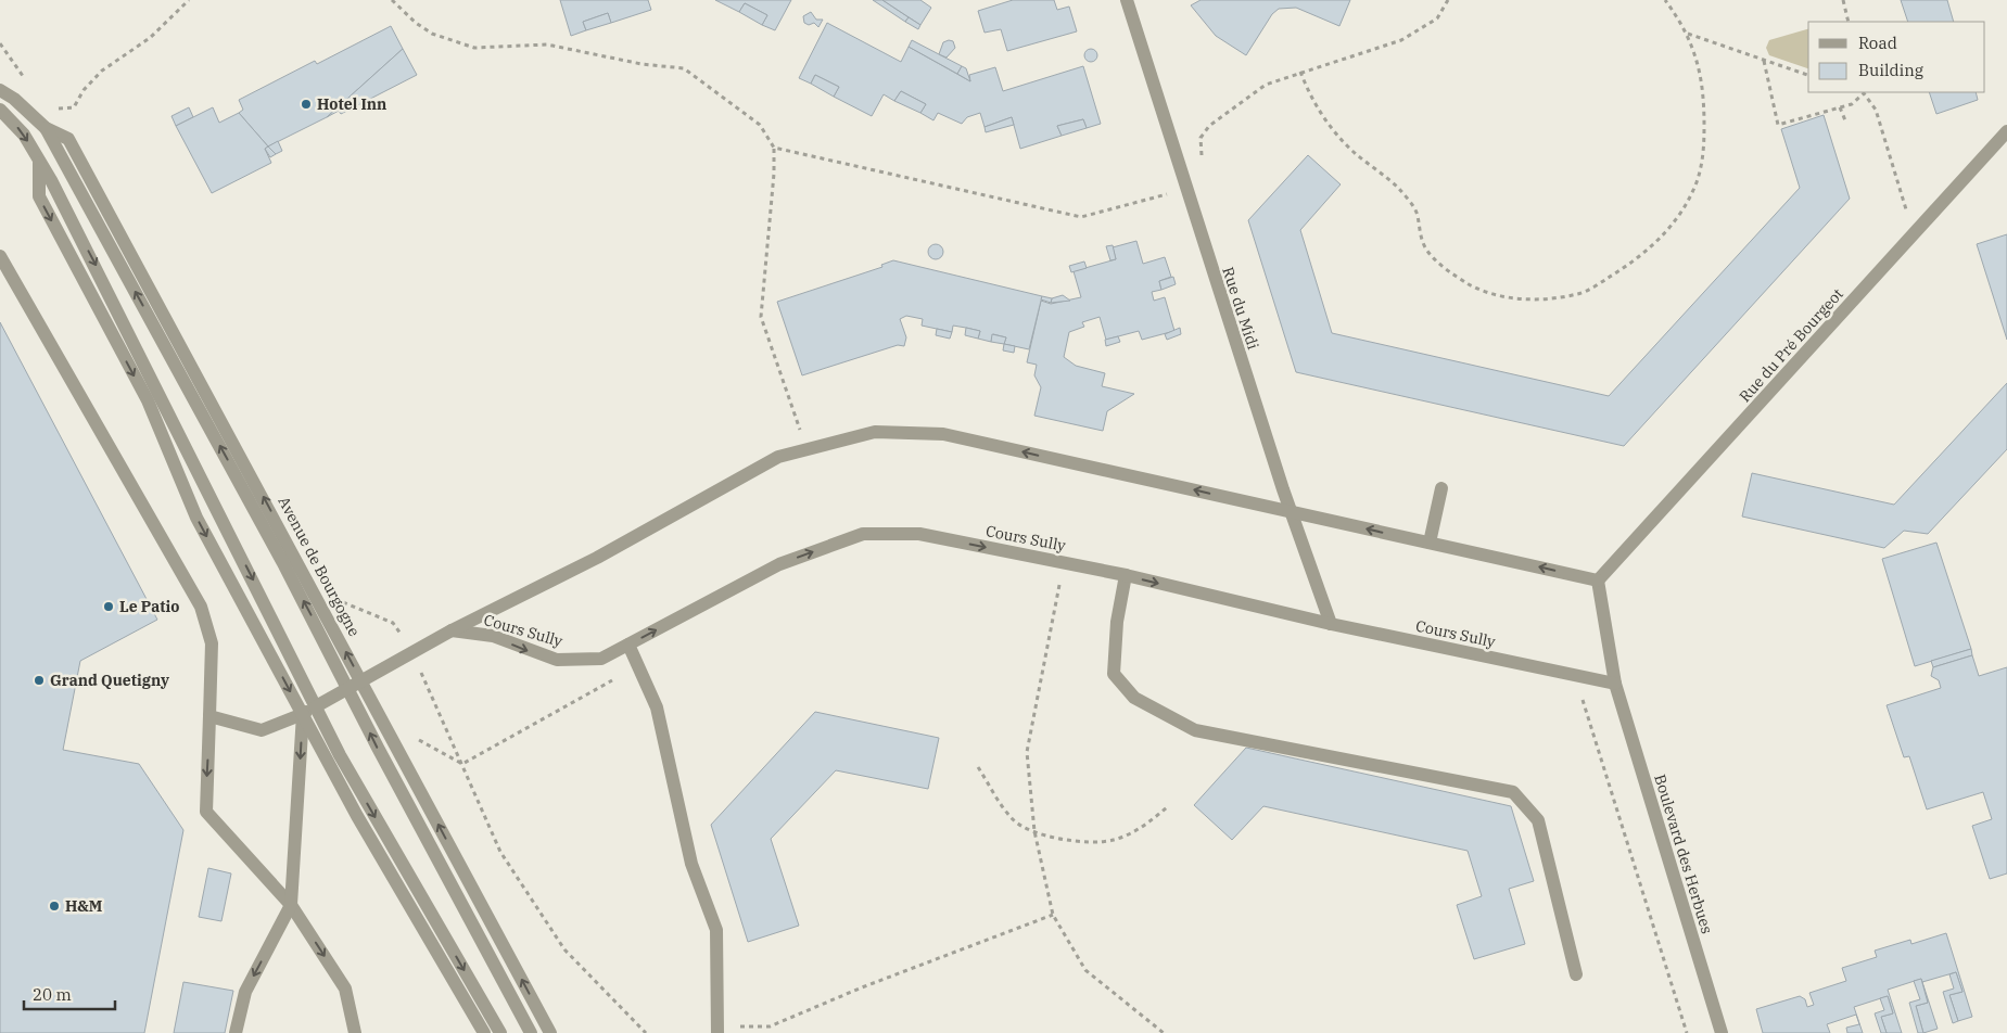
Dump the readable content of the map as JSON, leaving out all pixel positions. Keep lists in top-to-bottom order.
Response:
{
  "streets": {
    "street": [
      "Rue du Midi",
      "Rue du Pré Bourgeot",
      "Cours Sully",
      "Avenue de Bourgogne",
      "Boulevard des Herbues"
    ]
  },
  "crossings": [
    ["Rue du Midi", "Cours Sully"],
    ["Rue du Pré Bourgeot", "Cours Sully"],
    ["Rue du Pré Bourgeot", "Boulevard des Herbues"],
    ["Cours Sully", "Avenue de Bourgogne"],
    ["Cours Sully", "Boulevard des Herbues"]
  ],
  "places": [
    "Hotel Inn",
    "Le Patio",
    "Grand Quetigny",
    "H&M"
  ],
  "legend": ["Road", "Building"],
  "scale_bar": "20 m"
}
